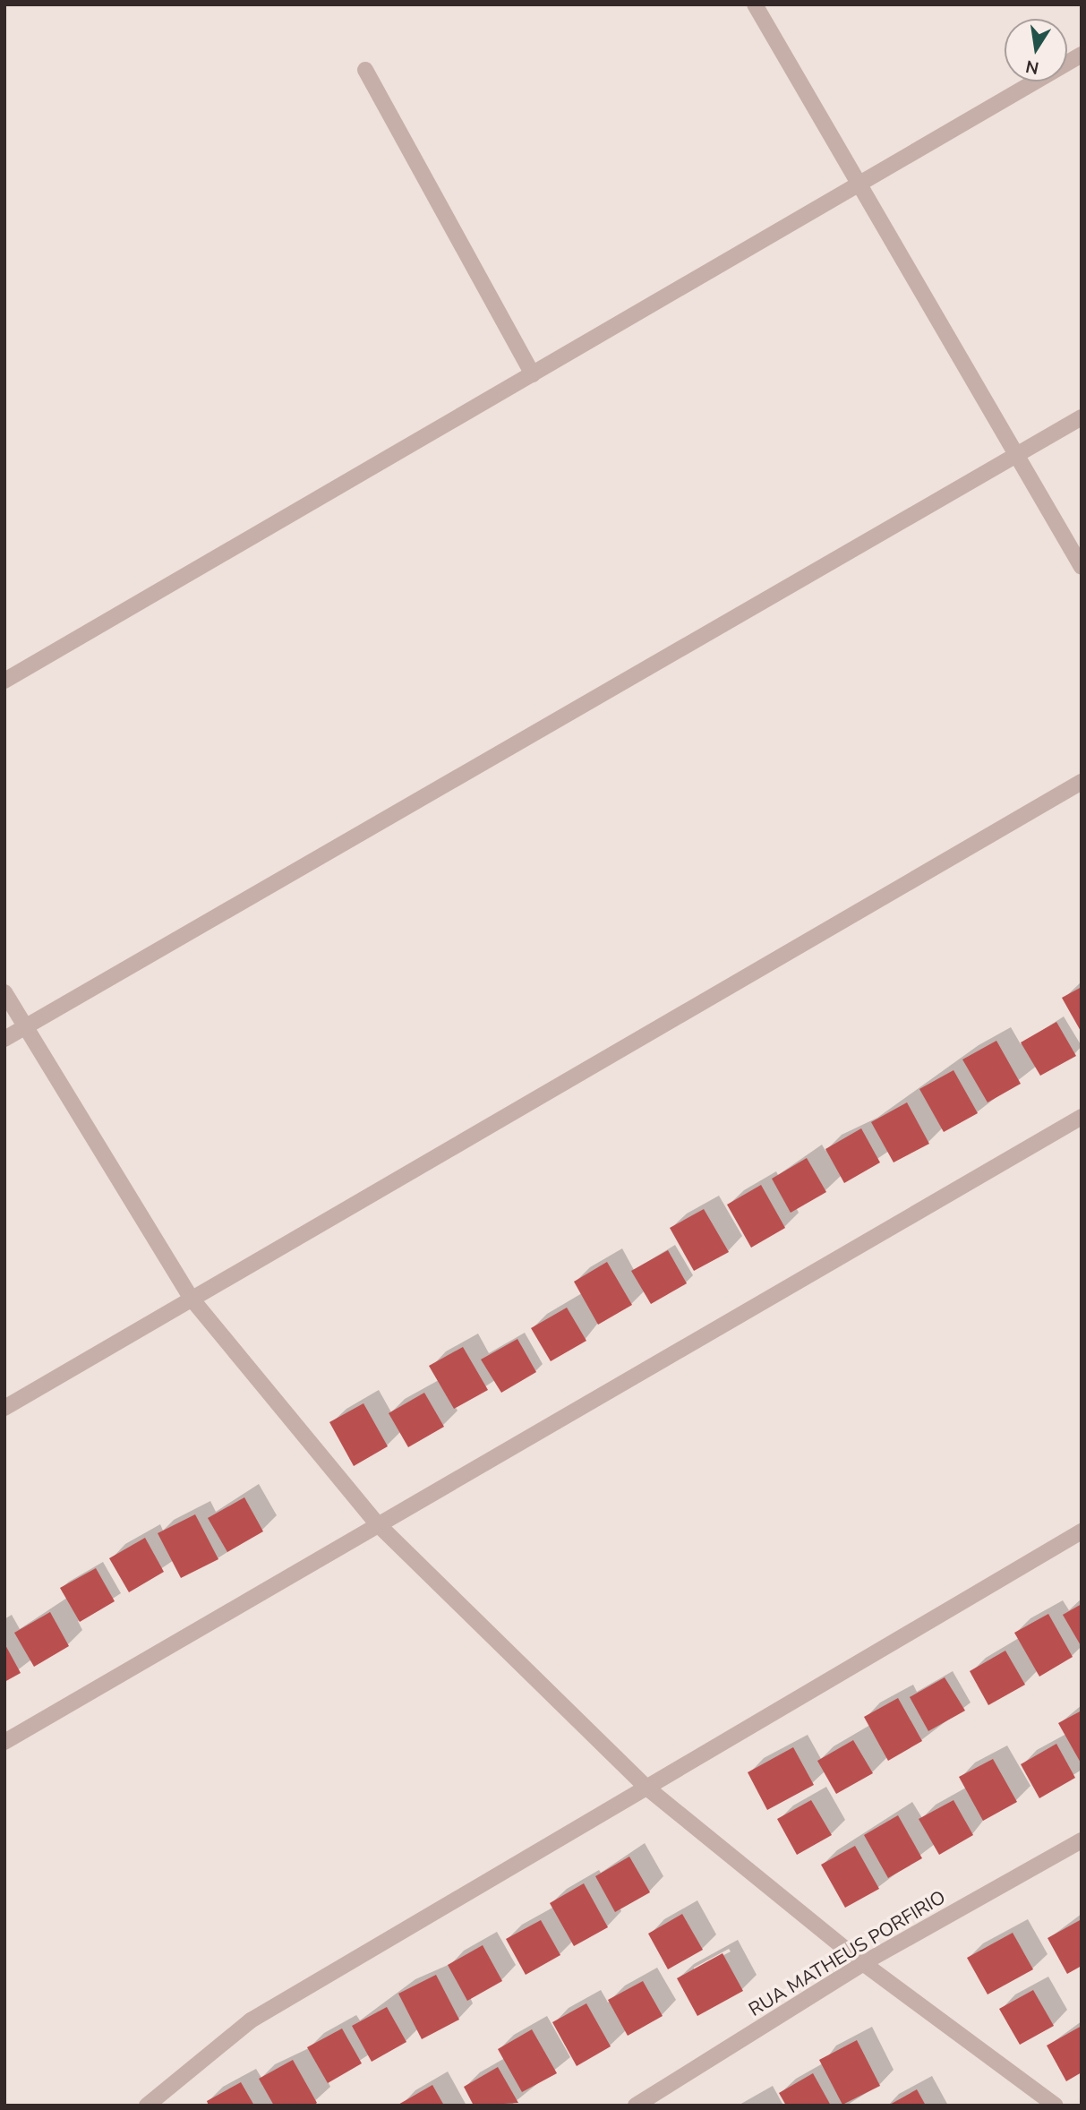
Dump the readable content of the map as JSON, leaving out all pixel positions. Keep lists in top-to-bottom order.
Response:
{
  "streets": {
    "street": ["RUA MATHEUS PORFIRIO"]
  },
  "north": "bottom"
}
